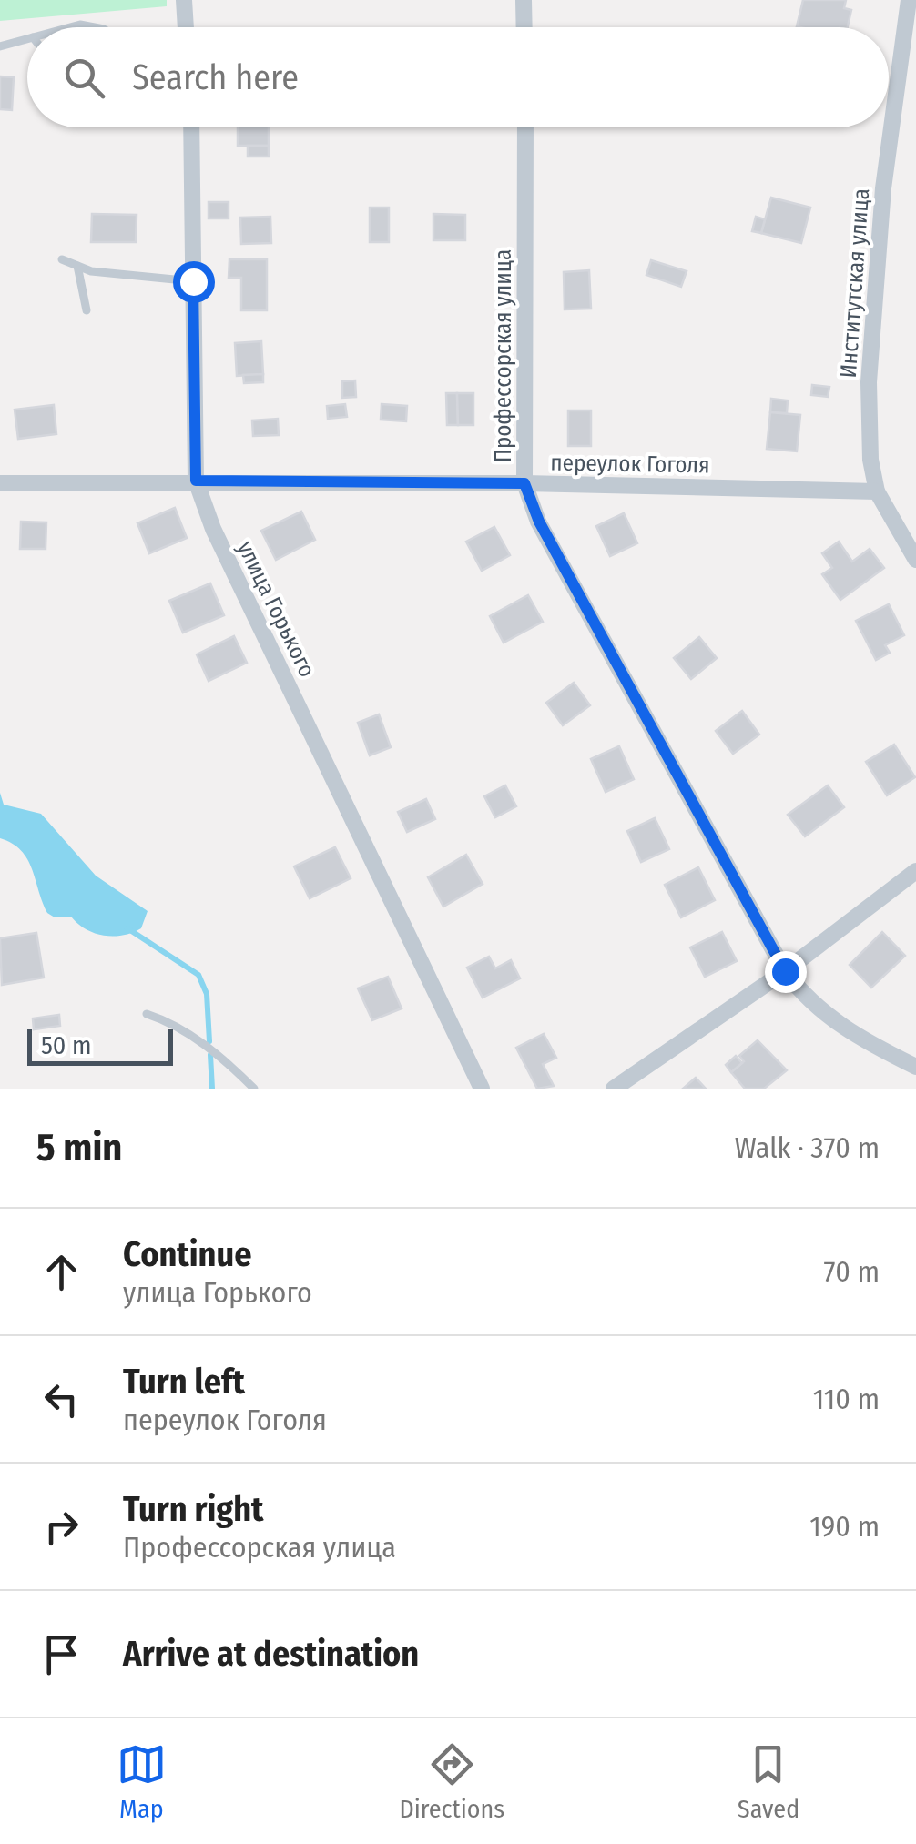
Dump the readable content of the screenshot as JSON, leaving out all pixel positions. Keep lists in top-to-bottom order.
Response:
{
  "streets": {
    "street": [
      "Институтская улица",
      "Профессорская улица",
      "переулок Гоголя",
      "улица Горького"
    ]
  },
  "crossings": [
    ["Институтская улица", "переулок Гоголя"],
    ["Профессорская улица", "переулок Гоголя"],
    ["переулок Гоголя", "улица Горького"]
  ],
  "scale_bar": "50 m",
  "page": {
    "search": "Search here",
    "scale": "50 m",
    "heading": ["5 min", "Walk · 370 m"],
    "list": [
      ["Continue", "улица Горького", "70 m"],
      ["Turn left", "переулок Гоголя", "110 m"],
      ["Turn right", "Профессорская улица", "190 m"],
      "Arrive at destination"
    ],
    "nav": ["Map", "Directions", "Saved"]
  }
}
